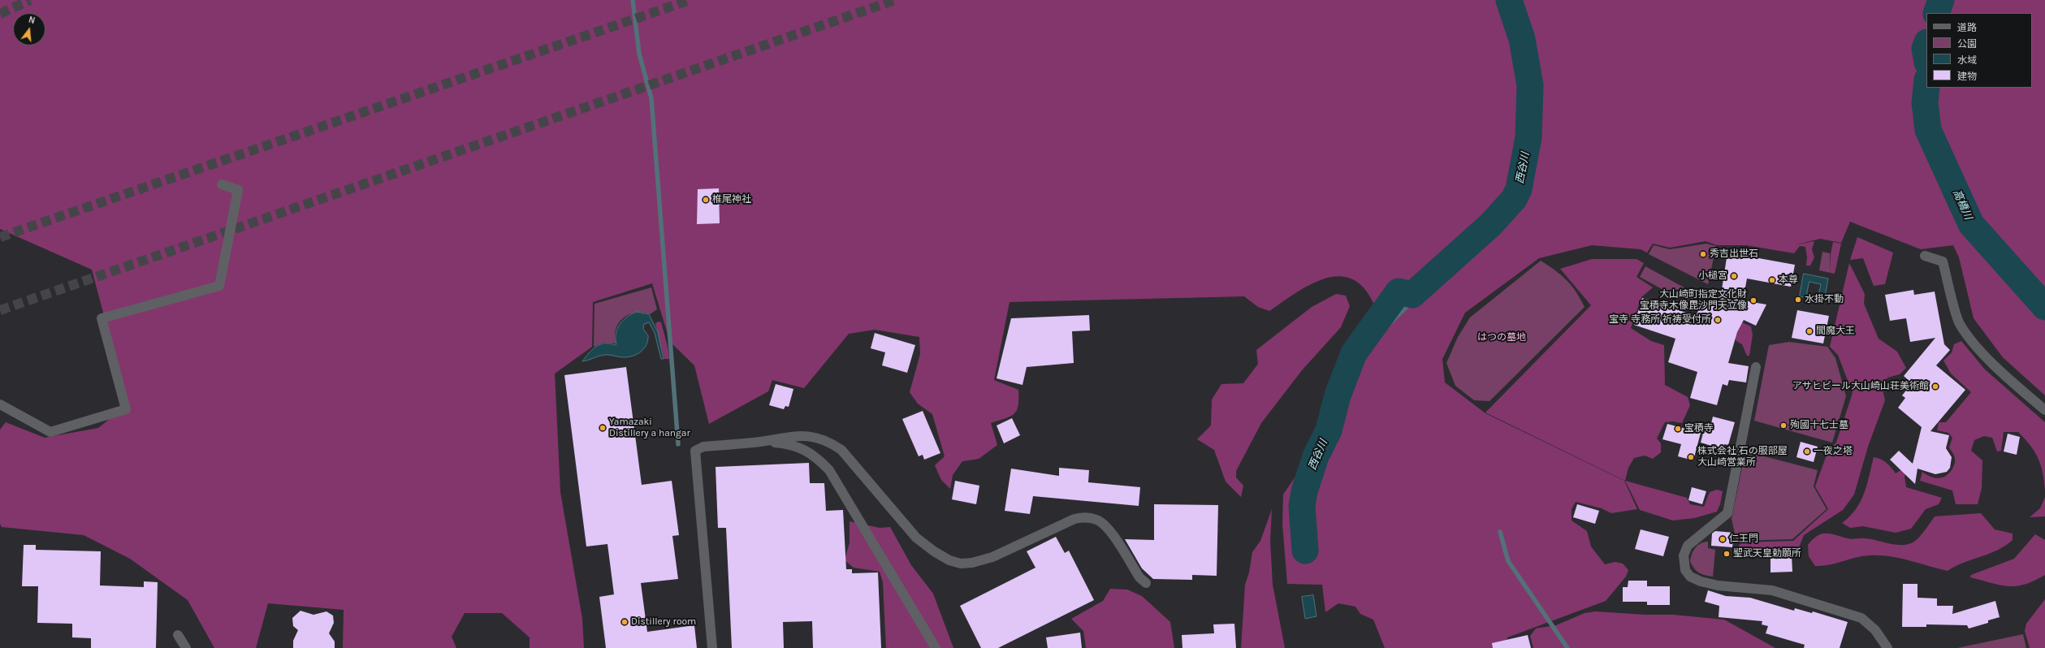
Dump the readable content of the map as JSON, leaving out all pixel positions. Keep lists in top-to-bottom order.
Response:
{
  "water": ["西谷川", "高橋川"],
  "parks": ["はつの墓地"],
  "places": [
    "椎尾神社",
    "秀吉出世石",
    "小槌宮",
    "本尊",
    "水掛不動",
    "大山崎町指定文化財 宝積寺木像毘沙門天立像",
    "宝寺 寺務所 祈祷受付所",
    "閻魔大王",
    "アサヒビール大山崎山荘美術館",
    "殉國十七士墓",
    "Yamazaki Distillery a hangar",
    "宝積寺",
    "一夜之塔",
    "株式会社 石の服部屋 大山崎営業所",
    "仁王門",
    "聖武天皇勅願所",
    "Distillery room"
  ],
  "legend": [
    "道路",
    "公園",
    "水域",
    "建物"
  ],
  "north": "top"
}
